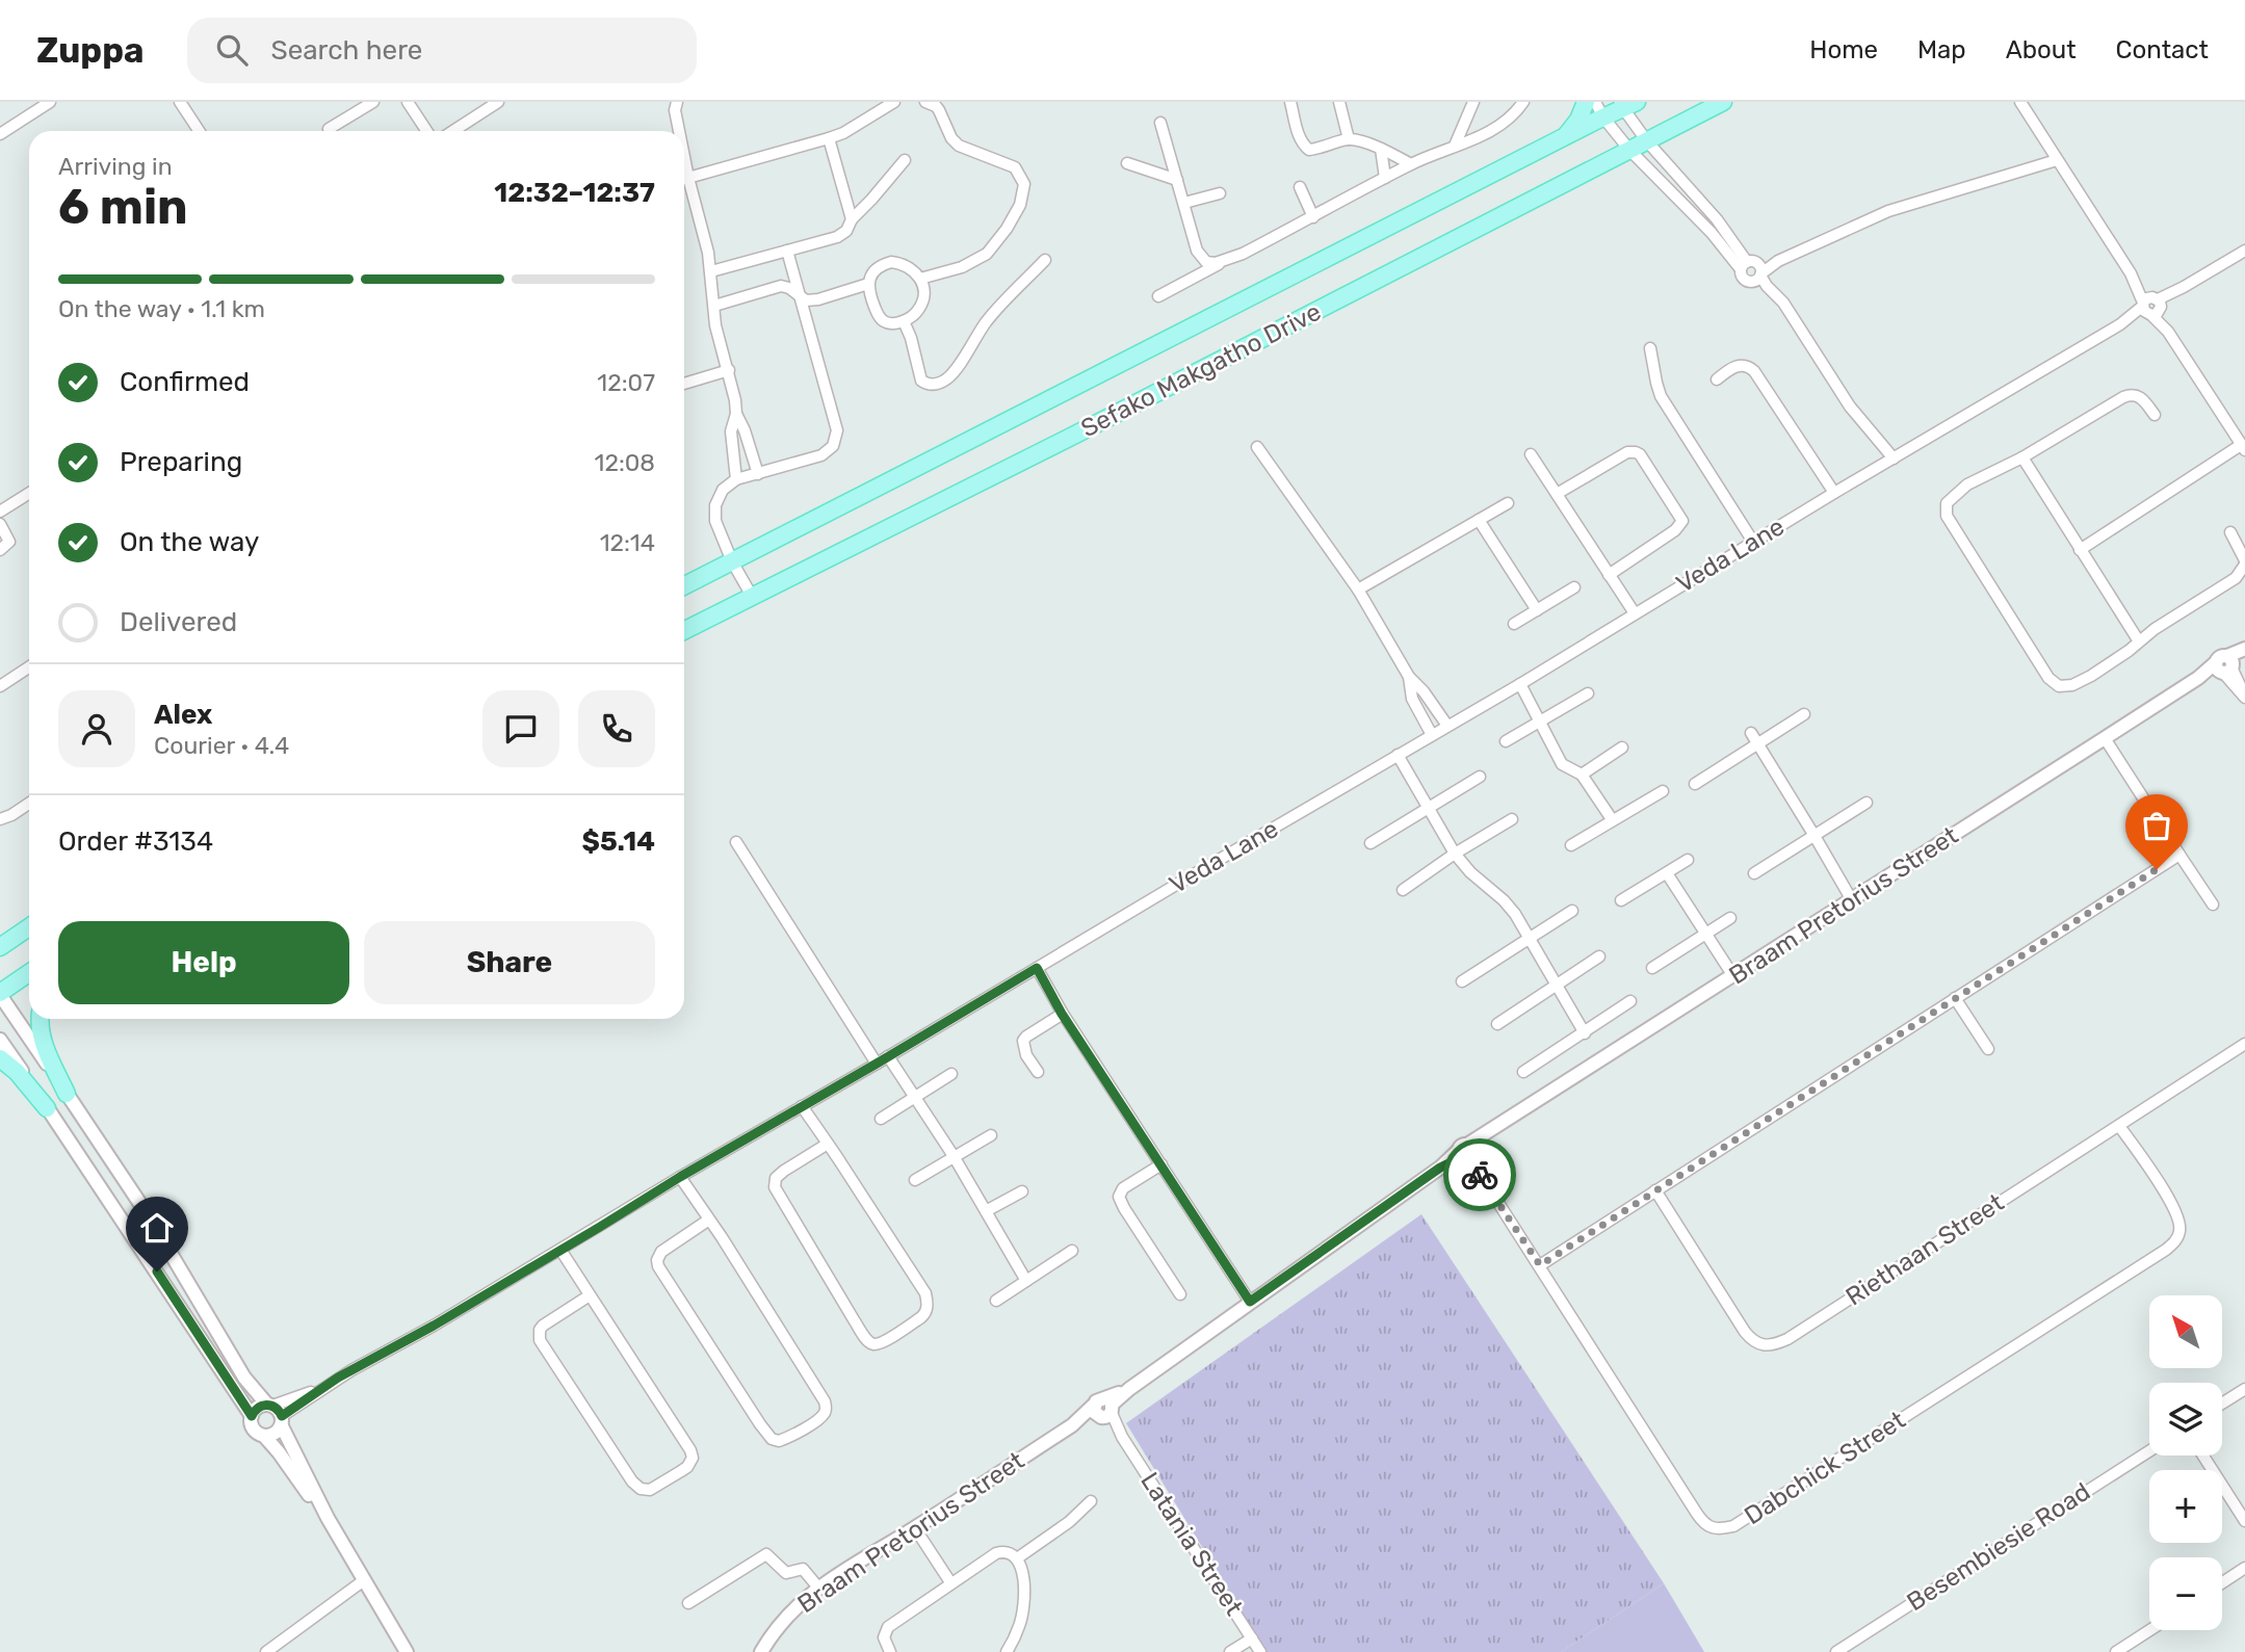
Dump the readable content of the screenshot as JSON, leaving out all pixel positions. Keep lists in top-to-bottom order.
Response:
{
  "streets": {
    "main road": ["Sefako Makgatho Drive"],
    "street": [
      "Veda Lane",
      "Braam Pretorius Street",
      "Riethaan Street",
      "Dabchick Street",
      "Latania Street",
      "Besembiesie Road"
    ]
  },
  "crossings": [
    ["Braam Pretorius Street", "Dabchick Street"],
    ["Braam Pretorius Street", "Latania Street"],
    ["Riethaan Street", "Dabchick Street"]
  ],
  "north": "top left",
  "page": {
    "header": "Zuppa",
    "search": "Search here",
    "nav": [
      "Home",
      "Map",
      "About",
      "Contact"
    ],
    "heading": ["6 min", "Arriving in", "12:32–12:37"],
    "panel": [
      "Alex",
      "Courier · 4.4",
      "Order #3134",
      "$5.14"
    ],
    "bar": "On the way · 1.1 km",
    "list": [
      ["Confirmed", "12:07"],
      ["Preparing", "12:08"],
      ["On the way", "12:14"],
      "Delivered"
    ],
    "buttons": ["Help", "Share"],
    "map_buttons": ["+", "−"]
  }
}
